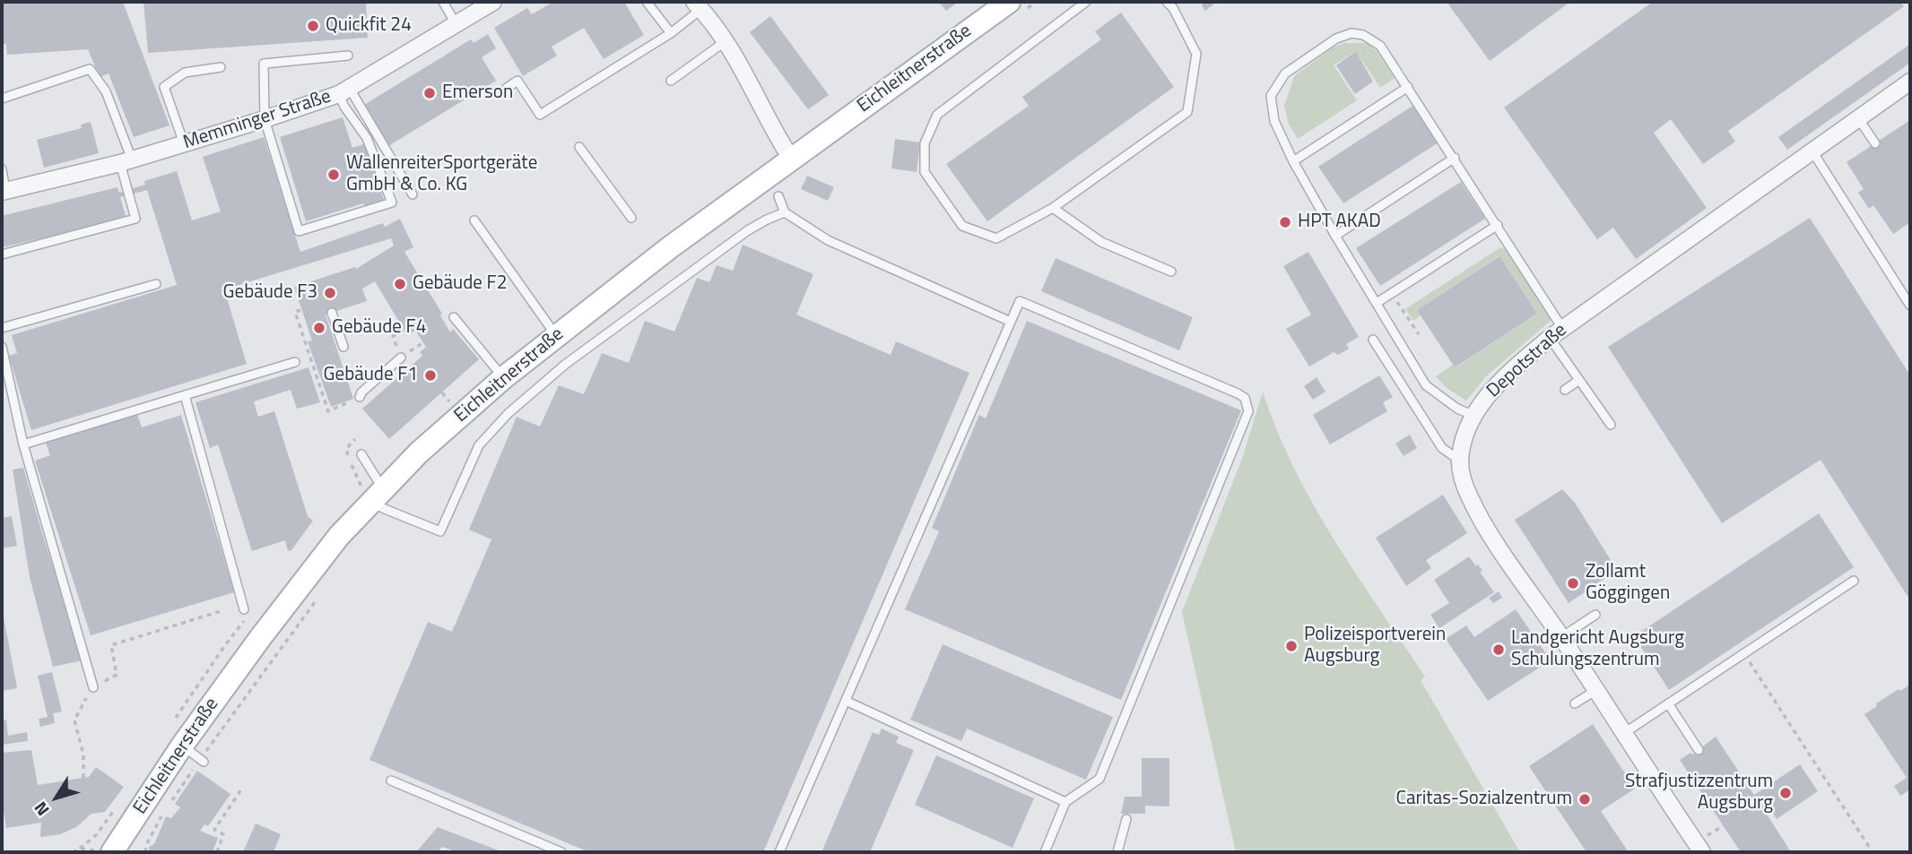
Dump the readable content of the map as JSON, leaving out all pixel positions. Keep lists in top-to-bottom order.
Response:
{
  "streets": {
    "main road": ["Eichleitnerstraße"],
    "street": ["Memminger Straße", "Depotstraße"]
  },
  "places": [
    "Quickfit 24",
    "Emerson",
    "WallenreiterSportgeräte GmbH & Co. KG",
    "HPT AKAD",
    "Gebäude F2",
    "Gebäude F3",
    "Gebäude F4",
    "Gebäude F1",
    "Zollamt Göggingen",
    "Polizeisportverein Augsburg",
    "Landgericht Augsburg Schulungszentrum",
    "Strafjustizzentrum Augsburg",
    "Caritas-Sozialzentrum"
  ],
  "north": "bottom left"
}
